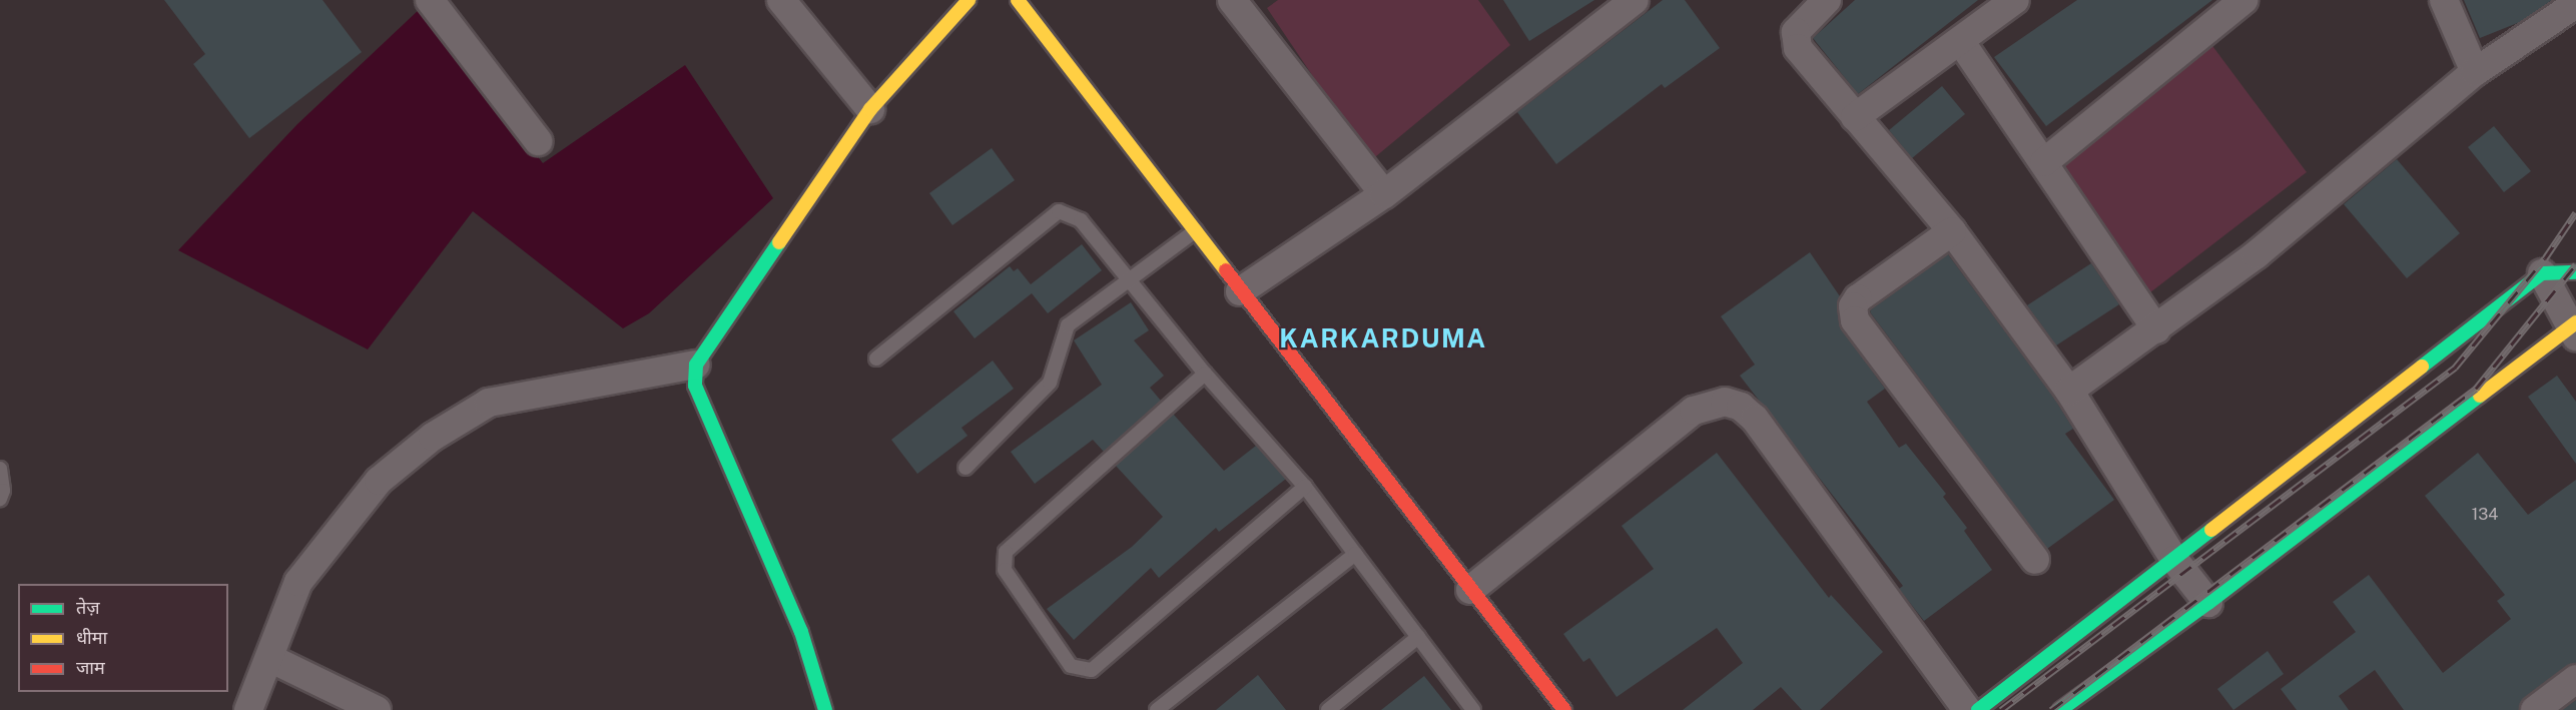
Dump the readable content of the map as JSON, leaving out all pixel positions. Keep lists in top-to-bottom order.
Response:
{
  "districts": ["KARKARDUMA"],
  "house_numbers": ["134"],
  "legend": ["तेज़", "धीमा", "जाम"]
}
